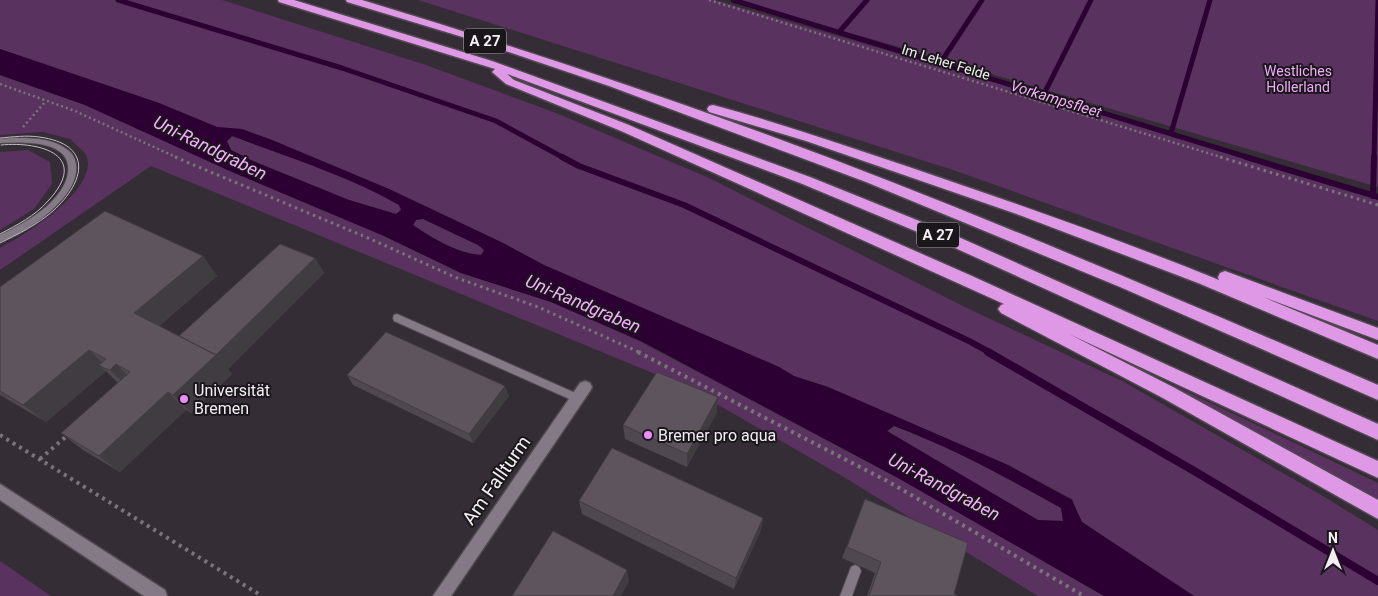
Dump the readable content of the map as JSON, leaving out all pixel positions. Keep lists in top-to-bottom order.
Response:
{
  "streets": {
    "highway": ["A 27"],
    "street": ["Am Fallturm"],
    "path": ["Im Leher Felde"]
  },
  "water": ["Vorkampsfleet", "Uni-Randgraben"],
  "parks": ["Westliches Hollerland"],
  "places": ["Universität Bremen", "Bremer pro aqua"],
  "north": "top"
}
